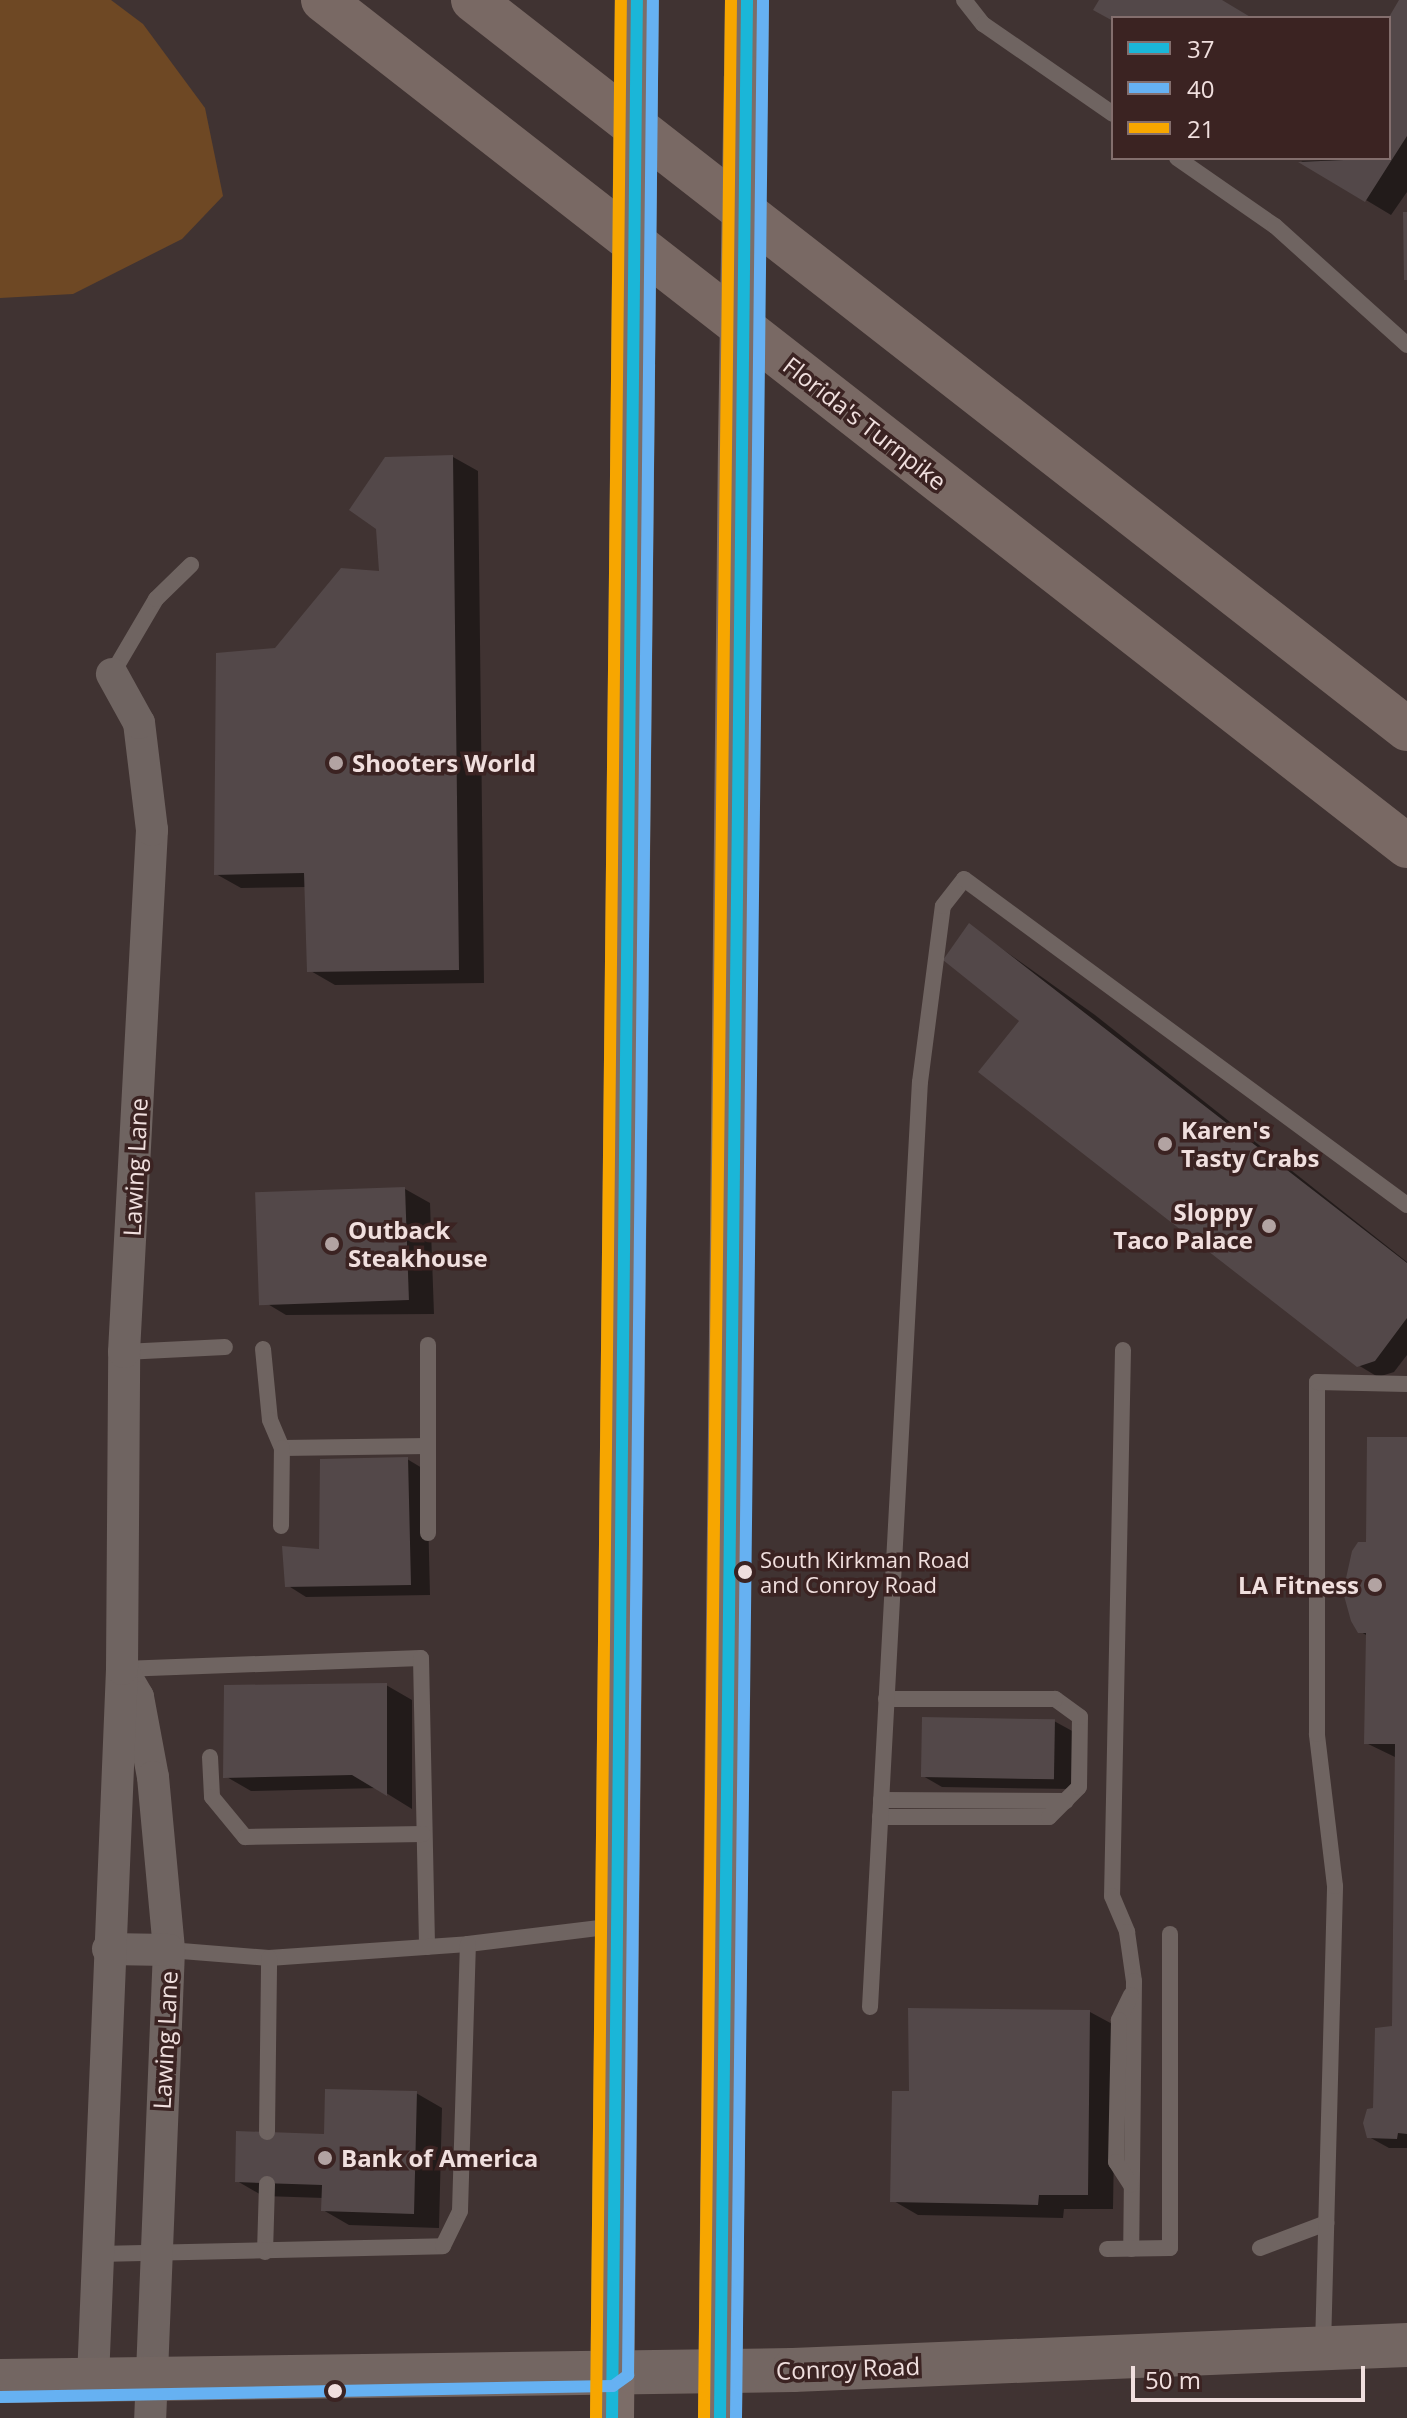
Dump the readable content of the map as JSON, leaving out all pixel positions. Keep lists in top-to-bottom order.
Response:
{
  "streets": {
    "highway": ["Florida's Turnpike"],
    "main road": ["Conroy Road"],
    "street": ["Lawing Lane"]
  },
  "crossings": [
    ["Lawing Lane", "Conroy Road"]
  ],
  "places": [
    "Shooters World",
    "Karen's Tasty Crabs",
    "Sloppy Taco Palace",
    "Outback Steakhouse",
    "South Kirkman Road and Conroy Road",
    "LA Fitness",
    "Bank of America"
  ],
  "lines": ["transit line 37", "transit line 40", "transit line 21"],
  "legend": ["37", "40", "21"],
  "scale_bar": "50 m"
}
